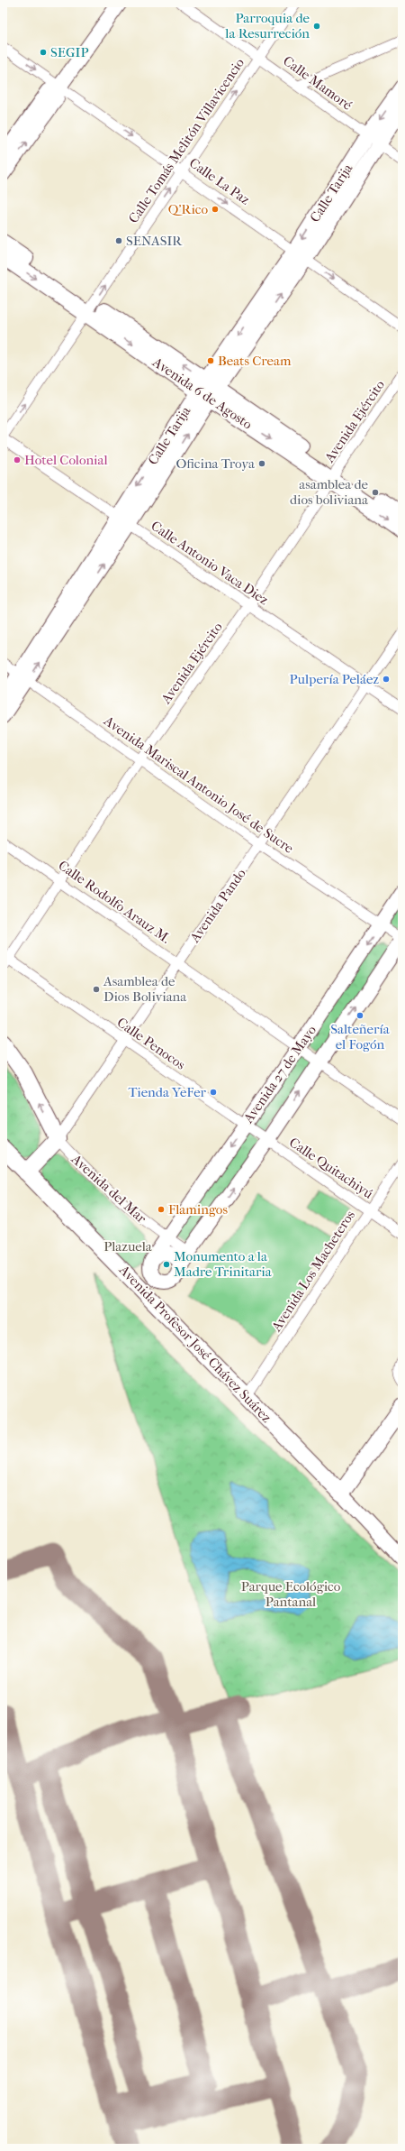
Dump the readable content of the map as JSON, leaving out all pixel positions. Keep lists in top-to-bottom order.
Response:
{
  "streets": {
    "main road": [
      "Avenida 6 de Agosto",
      "Avenida Pando",
      "Avenida del Mar",
      "Avenida Profesor José Chávez Suárez"
    ],
    "street": [
      "Calle Mamoré",
      "Calle Tomás Melitón Villavicencio",
      "Calle La Paz",
      "Calle Tarija",
      "Avenida Ejército",
      "Calle Antonio Vaca Diez",
      "Avenida Mariscal Antonio José de Sucre",
      "Calle Rodolfo Arauz M.",
      "Calle Penocos",
      "Avenida 27 de Mayo",
      "Calle Quitachiyú",
      "Avenida Los Macheteros"
    ]
  },
  "crossings": [
    ["Calle Mamoré", "Calle Tomás Melitón Villavicencio"],
    ["Calle Mamoré", "Calle Tarija"],
    ["Calle Tomás Melitón Villavicencio", "Calle La Paz"],
    ["Calle Tomás Melitón Villavicencio", "Avenida 6 de Agosto"],
    ["Calle Tomás Melitón Villavicencio", "Calle Antonio Vaca Diez"],
    ["Calle La Paz", "Calle Tarija"],
    ["Calle Tarija", "Avenida 6 de Agosto"],
    ["Calle Tarija", "Calle Antonio Vaca Diez"],
    ["Calle Tarija", "Avenida Mariscal Antonio José de Sucre"],
    ["Avenida 6 de Agosto", "Avenida Ejército"],
    ["Avenida Ejército", "Calle Antonio Vaca Diez"],
    ["Avenida Ejército", "Avenida Mariscal Antonio José de Sucre"],
    ["Avenida Ejército", "Calle Rodolfo Arauz M."],
    ["Avenida Ejército", "Calle Penocos"],
    ["Calle Antonio Vaca Diez", "Avenida Pando"],
    ["Avenida Mariscal Antonio José de Sucre", "Avenida Pando"],
    ["Avenida Mariscal Antonio José de Sucre", "Avenida 27 de Mayo"],
    ["Calle Rodolfo Arauz M.", "Avenida Pando"],
    ["Calle Rodolfo Arauz M.", "Avenida 27 de Mayo"],
    ["Avenida Pando", "Calle Penocos"],
    ["Avenida Pando", "Avenida del Mar"],
    ["Avenida Pando", "Avenida Profesor José Chávez Suárez"],
    ["Calle Penocos", "Avenida 27 de Mayo"],
    ["Calle Penocos", "Calle Quitachiyú"],
    ["Avenida 27 de Mayo", "Calle Quitachiyú"],
    ["Avenida 27 de Mayo", "Avenida del Mar"],
    ["Calle Quitachiyú", "Avenida Los Macheteros"],
    ["Avenida Los Macheteros", "Avenida Profesor José Chávez Suárez"]
  ],
  "one_way": ["Calle Tomás Melitón Villavicencio", "Calle La Paz", "Avenida del Mar"],
  "parks": ["Plazuela", "Parque Ecológico Pantanal"],
  "places": [
    "Parroquia de la Resurreción",
    "SEGIP",
    "Q'Rico",
    "SENASIR",
    "Beats Cream",
    "Hotel Colonial",
    "Oficina Troya",
    "asamblea de dios boliviana",
    "Pulpería Peláez",
    "Asamblea de Dios Boliviana",
    "Salteñería el Fogón",
    "Tienda YeFer",
    "Flamingos",
    "Monumento a la Madre Trinitaria"
  ]
}
